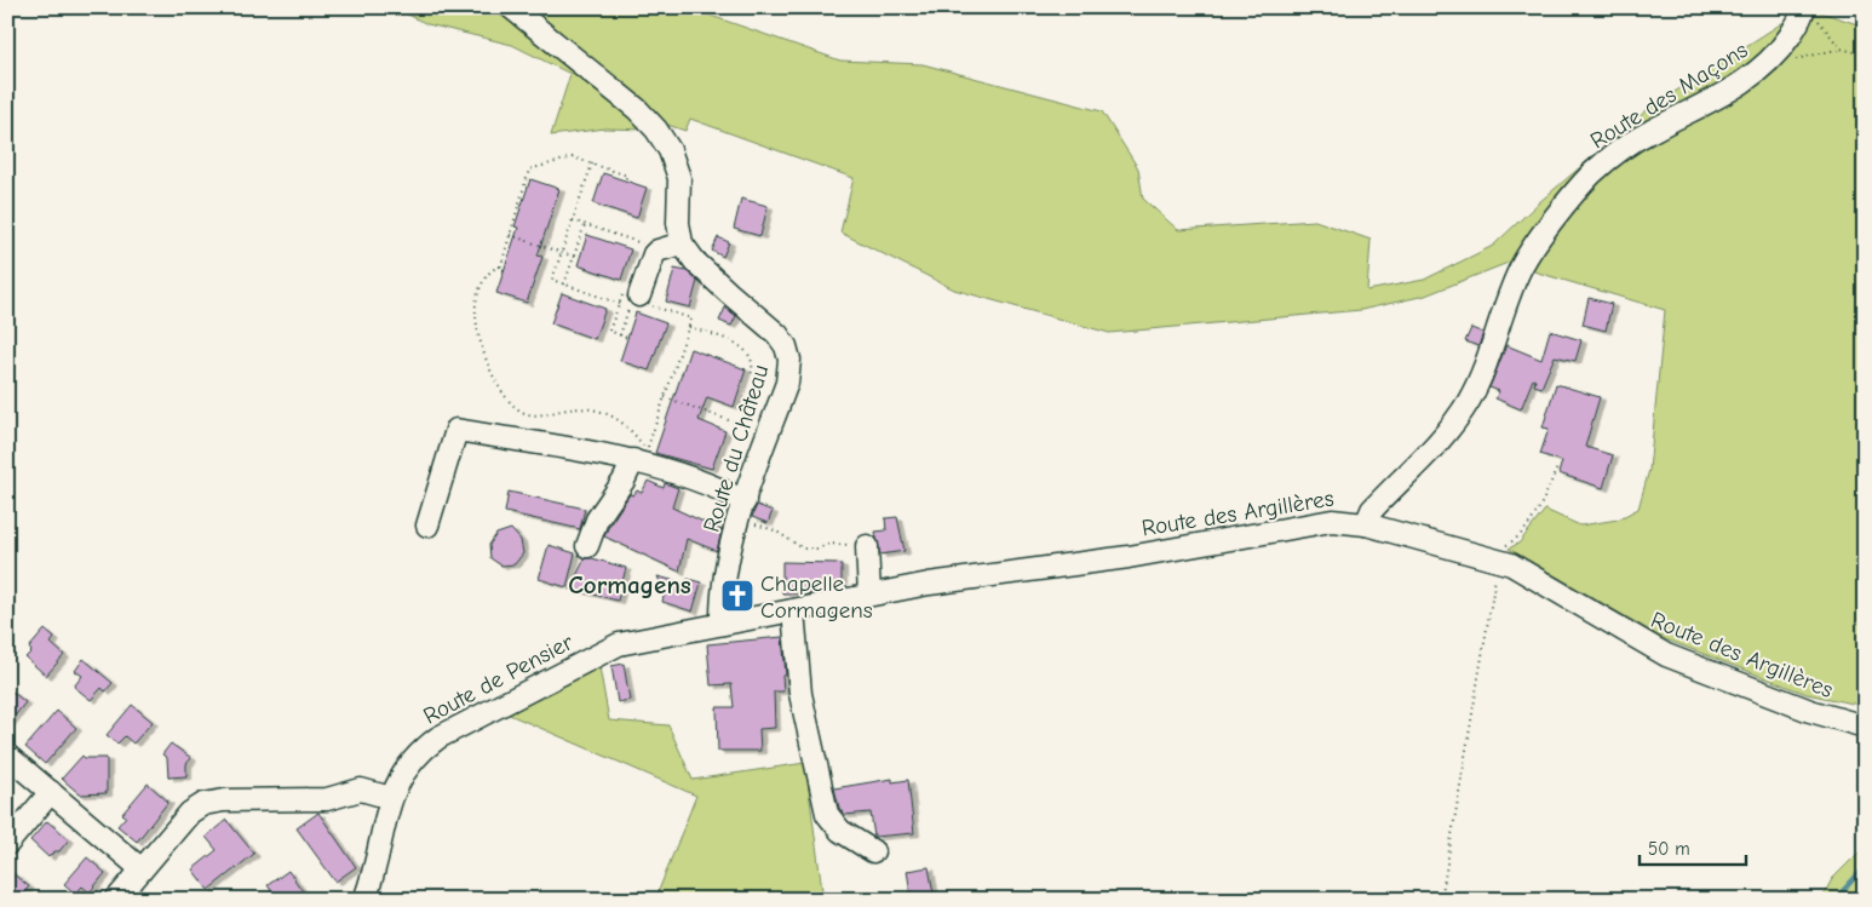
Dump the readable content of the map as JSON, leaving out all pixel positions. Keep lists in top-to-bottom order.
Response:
{
  "streets": {
    "street": [
      "Route des Maçons",
      "Route du Château",
      "Route des Argillères",
      "Route de Pensier"
    ]
  },
  "crossings": [
    ["Route des Maçons", "Route des Argillères"],
    ["Route du Château", "Route des Argillères"],
    ["Route du Château", "Route de Pensier"],
    ["Route des Argillères", "Route de Pensier"]
  ],
  "districts": ["Cormagens"],
  "places": {
    "church": ["Chapelle Cormagens"]
  },
  "scale_bar": "50 m"
}
